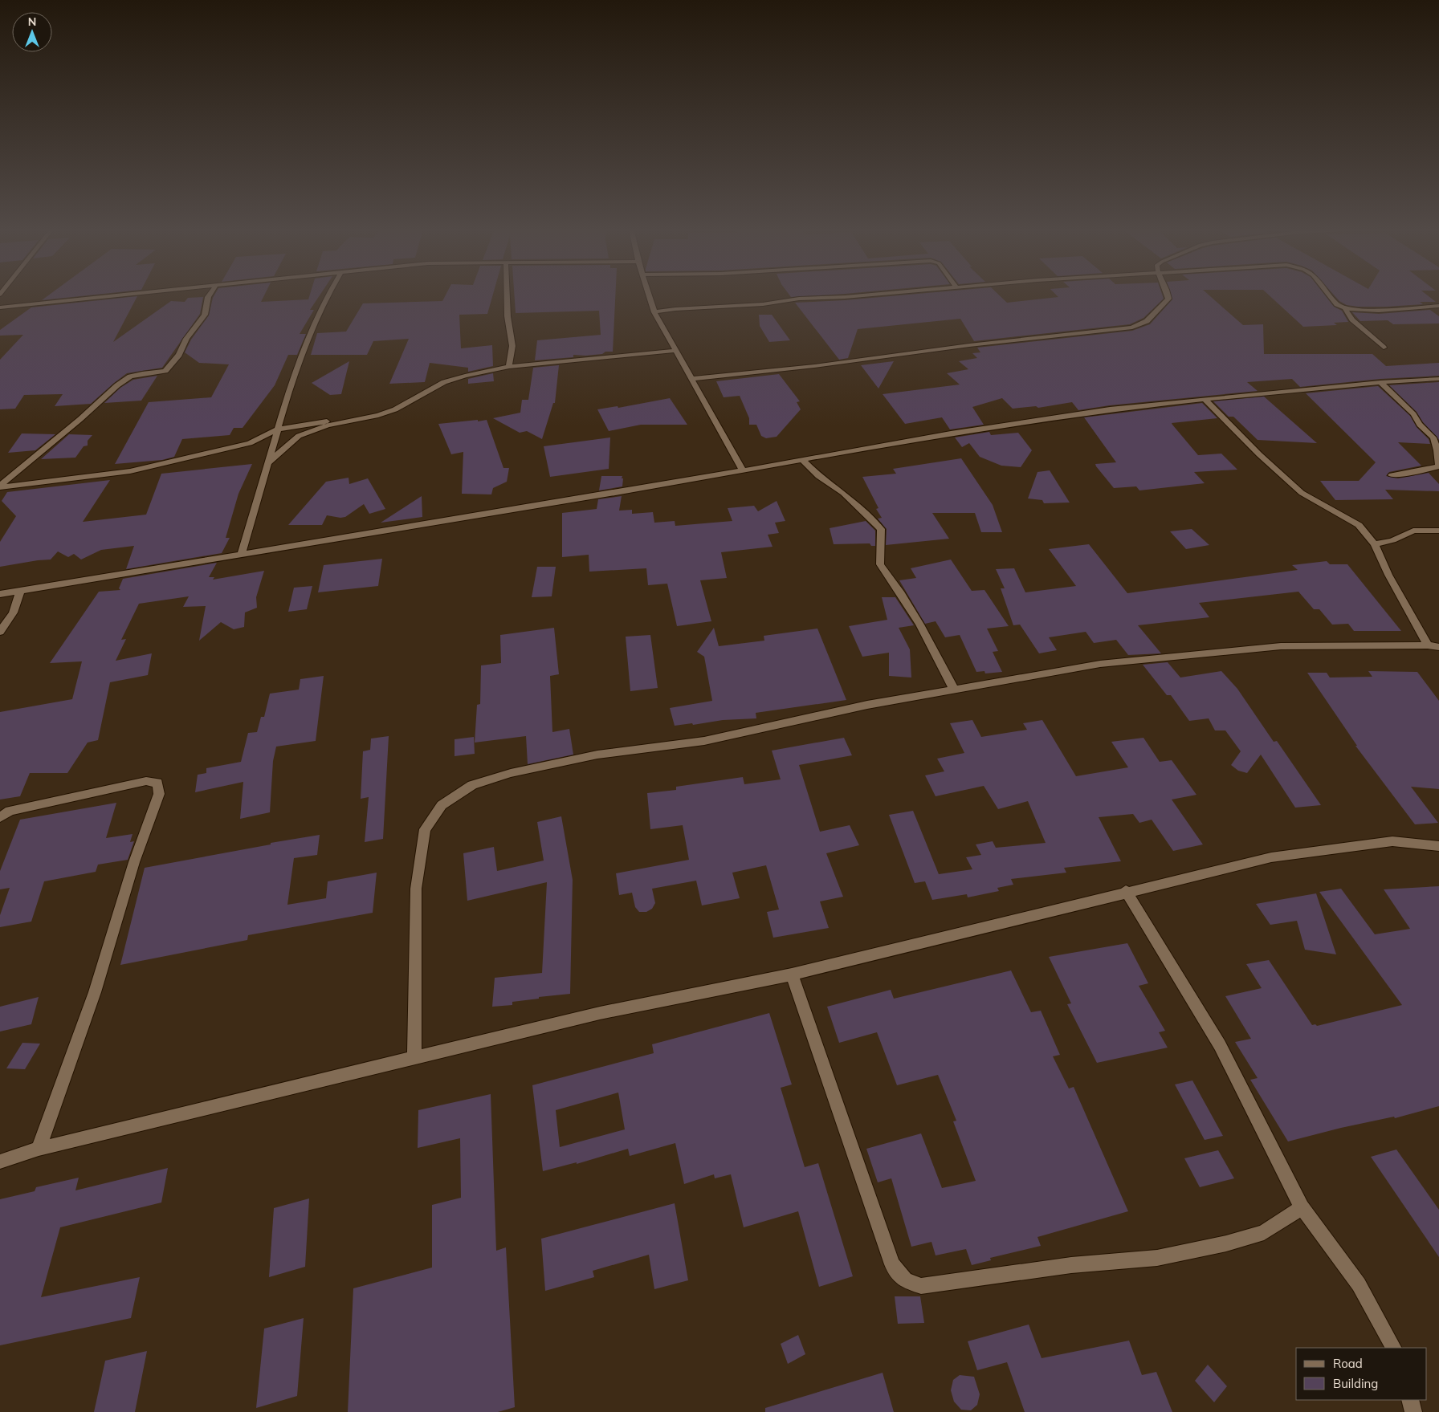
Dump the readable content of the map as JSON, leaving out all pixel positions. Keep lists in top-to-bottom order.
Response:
{
  "legend": ["Road", "Building"],
  "north": "top"
}
